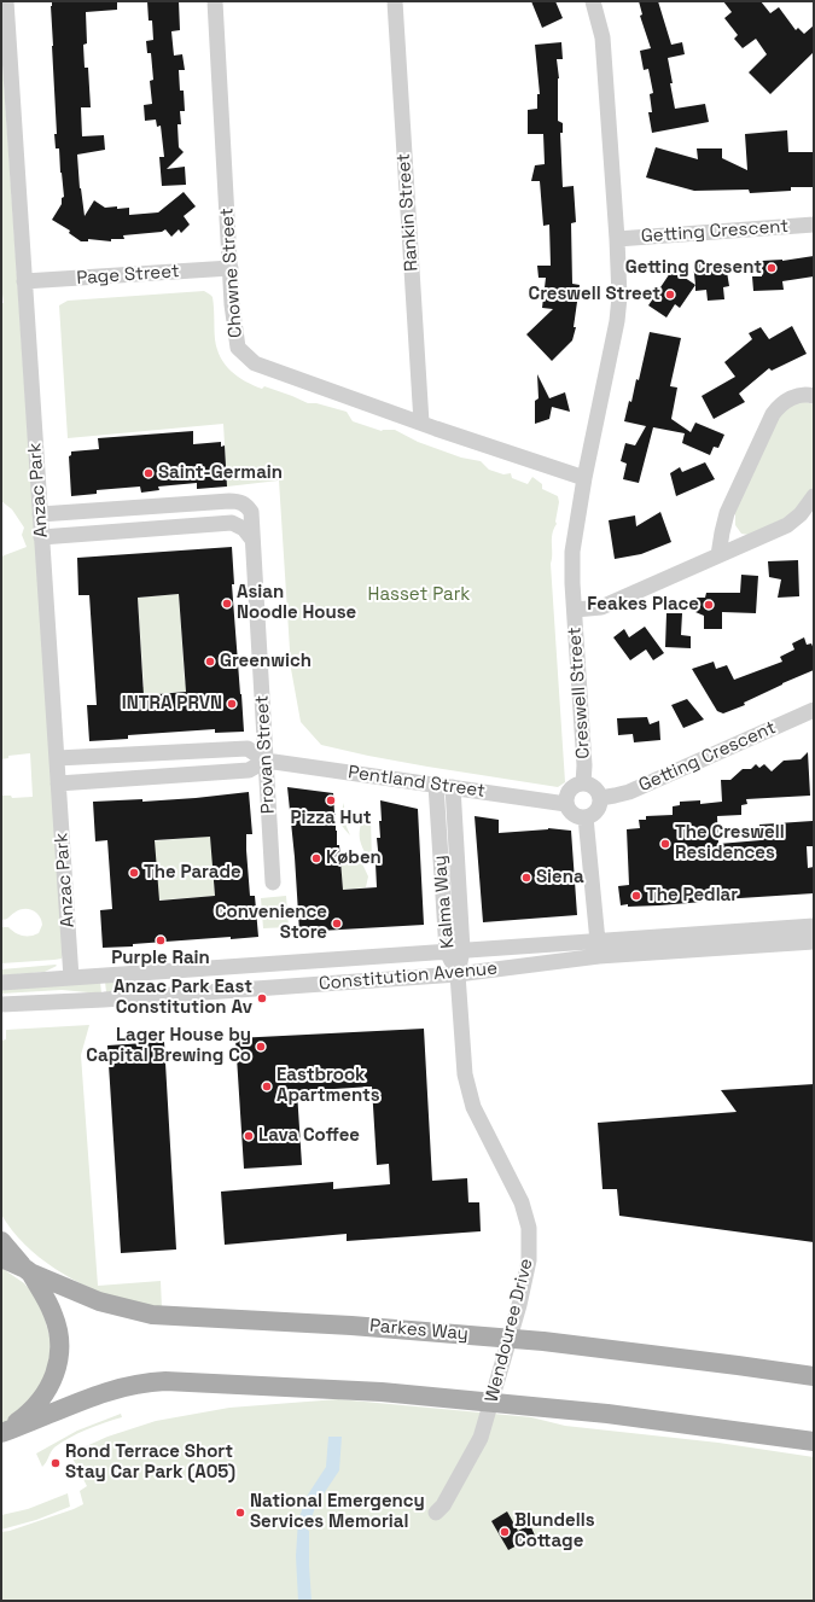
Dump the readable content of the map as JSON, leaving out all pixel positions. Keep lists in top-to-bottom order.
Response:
{
  "streets": {
    "main road": ["Parkes Way"],
    "street": [
      "Rankin Street",
      "Getting Crescent",
      "Chowne Street",
      "Page Street",
      "Anzac Park",
      "Creswell Street",
      "Provan Street",
      "Pentland Street",
      "Kalma Way",
      "Constitution Avenue",
      "Wendouree Drive"
    ]
  },
  "crossings": [
    ["Rankin Street", "Chowne Street"],
    ["Getting Crescent", "Creswell Street"],
    ["Getting Crescent", "Pentland Street"],
    ["Chowne Street", "Page Street"],
    ["Chowne Street", "Creswell Street"],
    ["Page Street", "Anzac Park"],
    ["Anzac Park", "Provan Street"],
    ["Anzac Park", "Pentland Street"],
    ["Anzac Park", "Constitution Avenue"],
    ["Creswell Street", "Pentland Street"],
    ["Provan Street", "Pentland Street"],
    ["Pentland Street", "Kalma Way"],
    ["Kalma Way", "Constitution Avenue"],
    ["Kalma Way", "Wendouree Drive"],
    ["Constitution Avenue", "Wendouree Drive"]
  ],
  "parks": ["Hasset Park"],
  "places": [
    "Getting Cresent",
    "Creswell Street",
    "Saint-Germain",
    "Asian Noodle House",
    "Feakes Place",
    "Greenwich",
    "INTRA PRVN",
    "Pizza Hut",
    "The Creswell Residences",
    "Køben",
    "The Parade",
    "Siena",
    "The Pedlar",
    "Convenience Store",
    "Purple Rain",
    "Anzac Park East Constitution Av",
    "Lager House by Capital Brewing Co",
    "Eastbrook Apartments",
    "Lava Coffee",
    "Rond Terrace Short Stay Car Park (A05)",
    "National Emergency Services Memorial",
    "Blundells Cottage"
  ]
}
